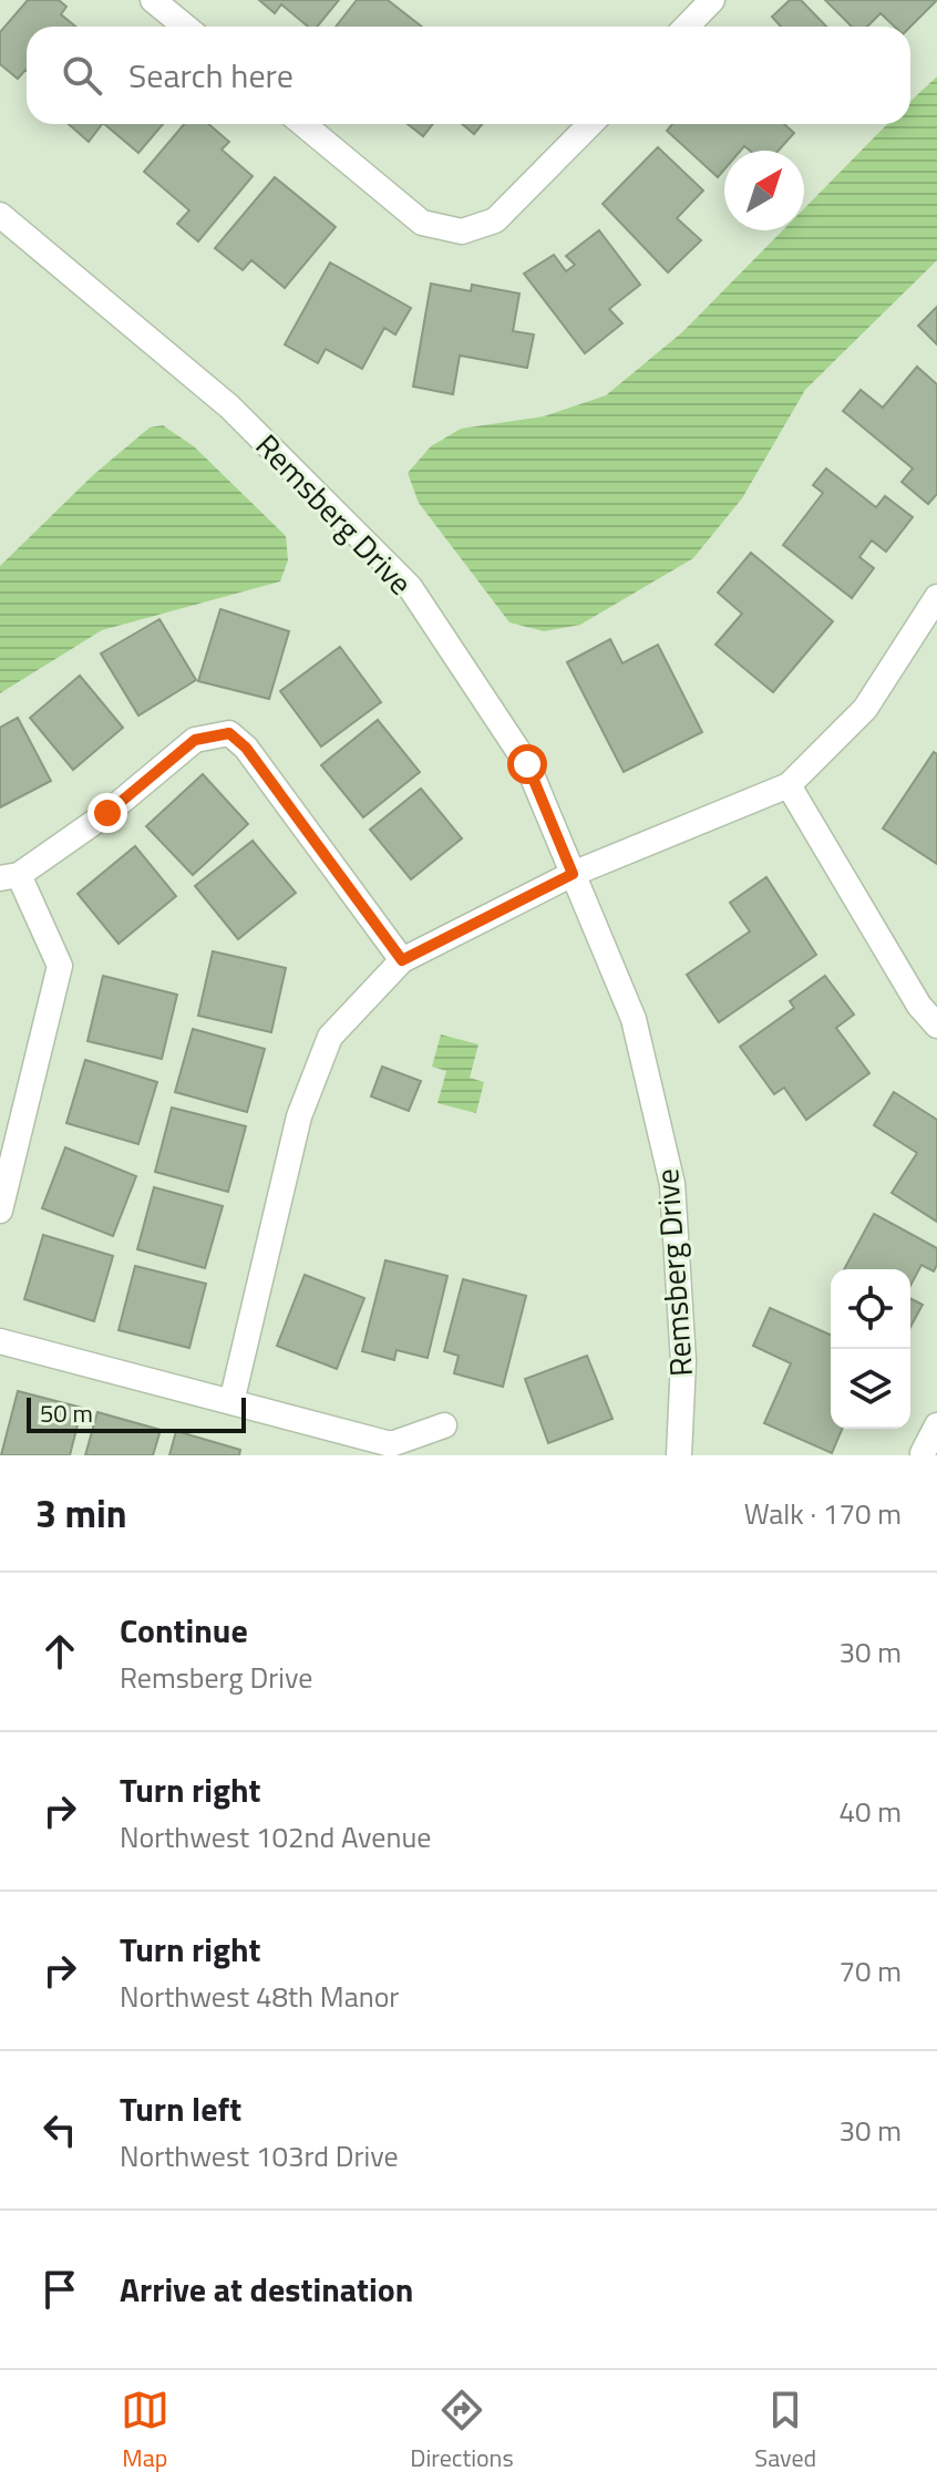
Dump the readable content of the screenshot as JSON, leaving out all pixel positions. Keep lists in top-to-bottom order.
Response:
{
  "streets": {
    "street": ["Remsberg Drive"]
  },
  "scale_bar": "50 m",
  "north": "top right",
  "page": {
    "search": "Search here",
    "scale": "50 m",
    "heading": ["3 min", "Walk · 170 m"],
    "list": [
      ["Continue", "Remsberg Drive", "30 m"],
      ["Turn right", "Northwest 102nd Avenue", "40 m"],
      ["Turn right", "Northwest 48th Manor", "70 m"],
      ["Turn left", "Northwest 103rd Drive", "30 m"],
      "Arrive at destination"
    ],
    "nav": ["Map", "Directions", "Saved"]
  }
}
